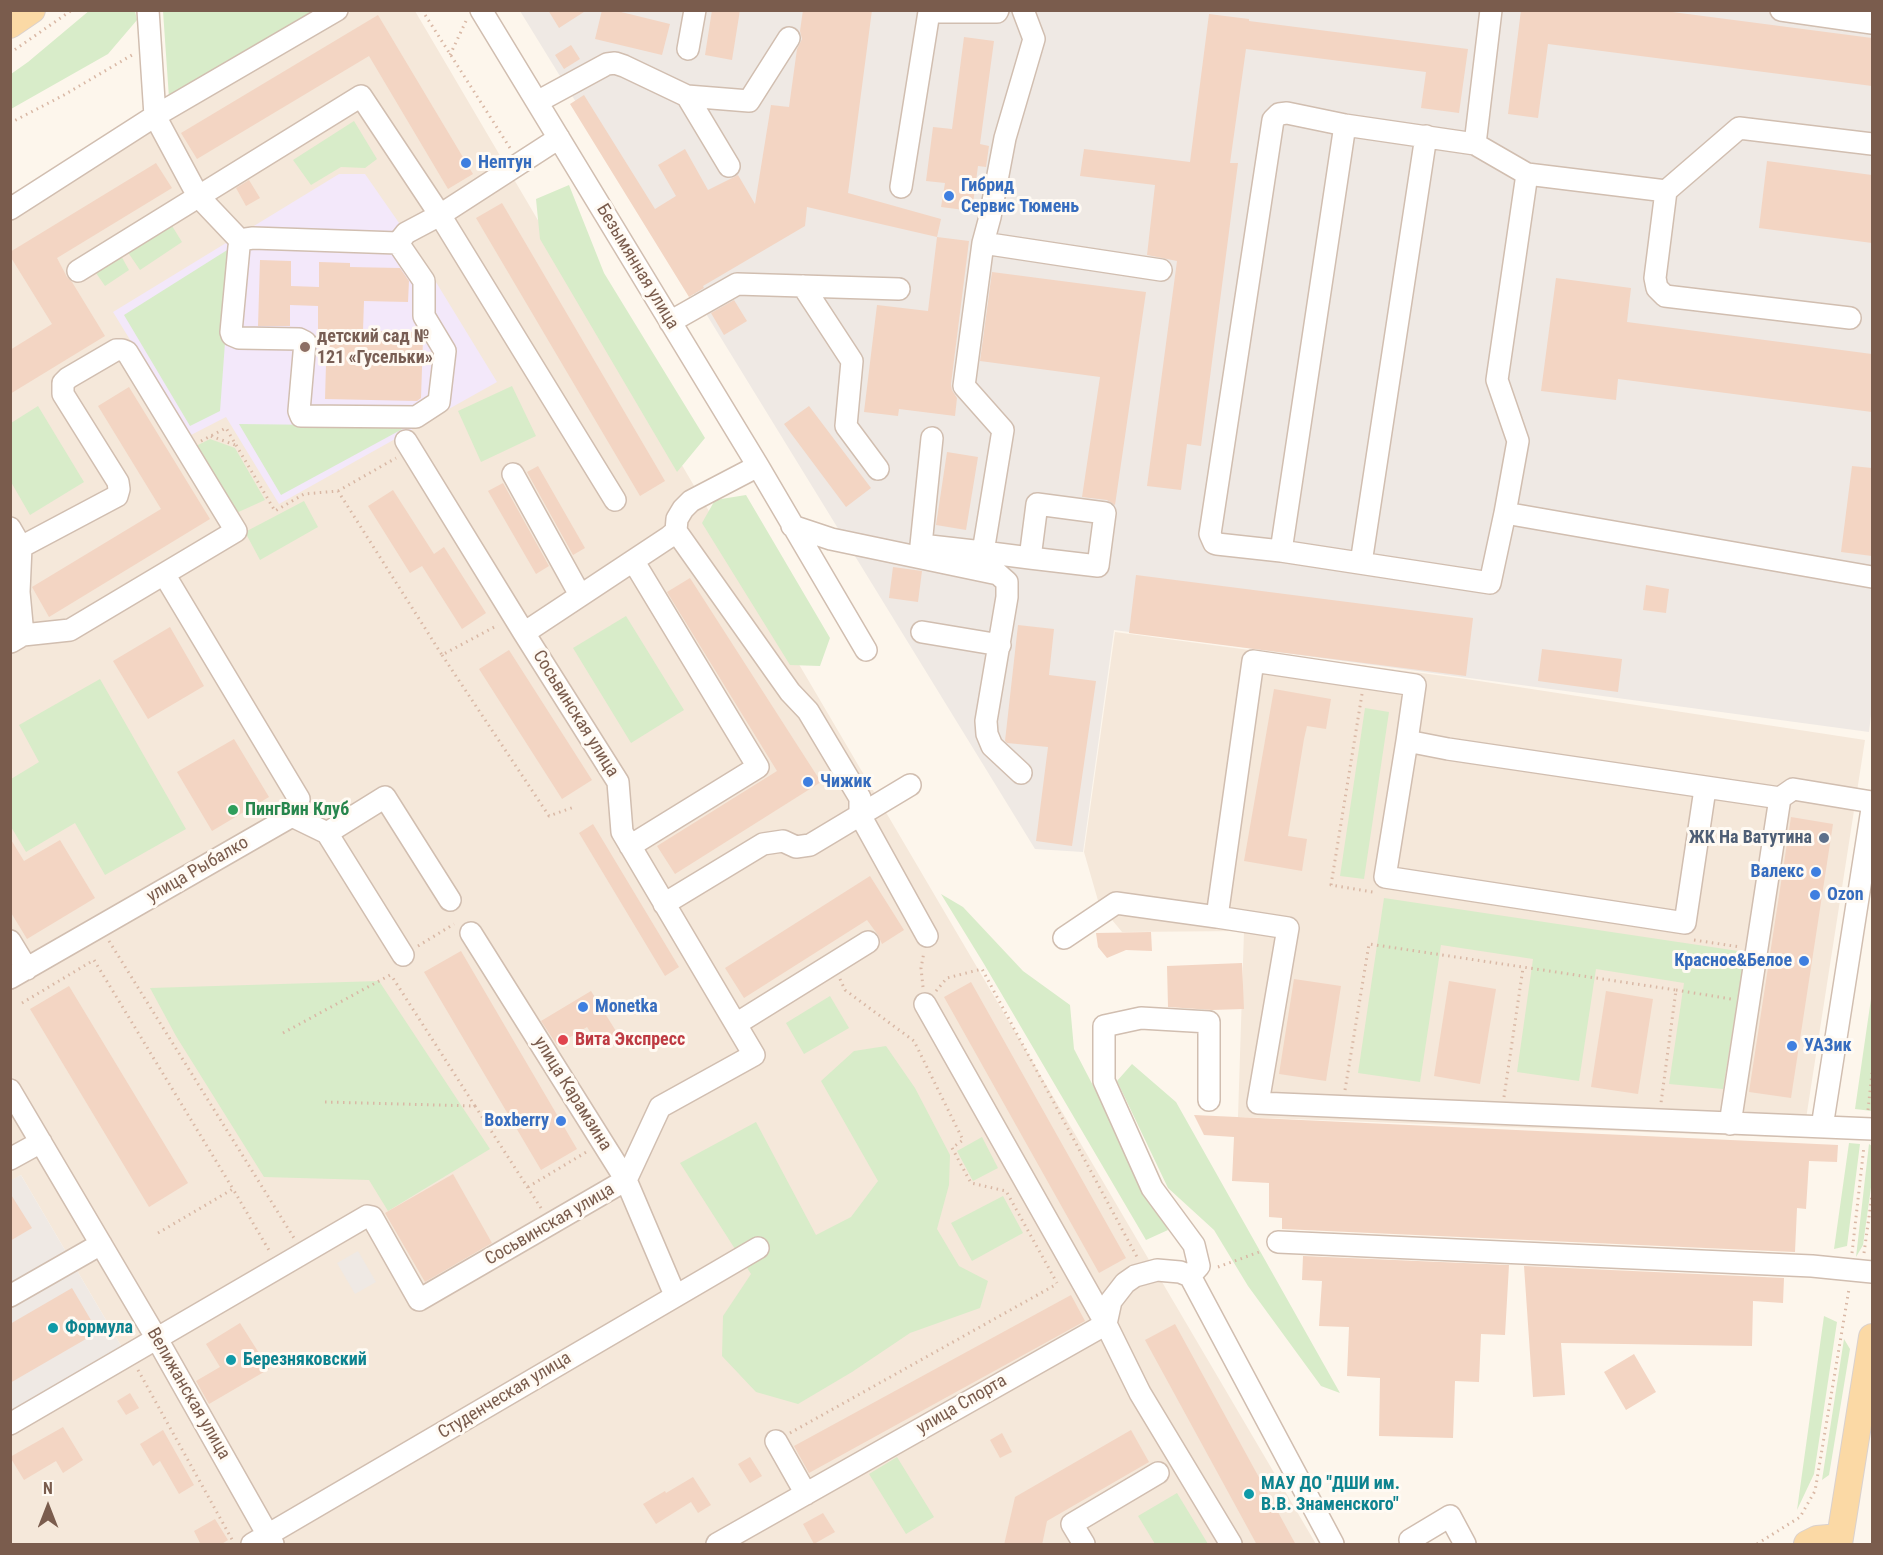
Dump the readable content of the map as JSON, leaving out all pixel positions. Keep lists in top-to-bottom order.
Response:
{
  "streets": {
    "street": [
      "Безымянная улица",
      "Сосьвинская улица",
      "улица Рыбалко",
      "улица Карамзина",
      "Велижанская улица",
      "Студенческая улица",
      "улица Спорта"
    ]
  },
  "crossings": [
    ["Сосьвинская улица", "улица Карамзина"],
    ["Сосьвинская улица", "Велижанская улица"],
    ["улица Карамзина", "Студенческая улица"],
    ["Велижанская улица", "Студенческая улица"]
  ],
  "places": [
    "Нептун",
    "Гибрид Сервис Тюмень",
    "детский сад № 121 «Гусельки»",
    "Чижик",
    "ПингВин Клуб",
    "ЖК На Ватутина",
    "Валекс",
    "Ozon",
    "Красное&Белое",
    "Monetka",
    "Вита Экспресс",
    "УАЗик",
    "Boxberry",
    "Формула",
    "Березняковский",
    "МАУ ДО \"ДШИ им. В.В. Знаменского\""
  ],
  "north": "top"
}
